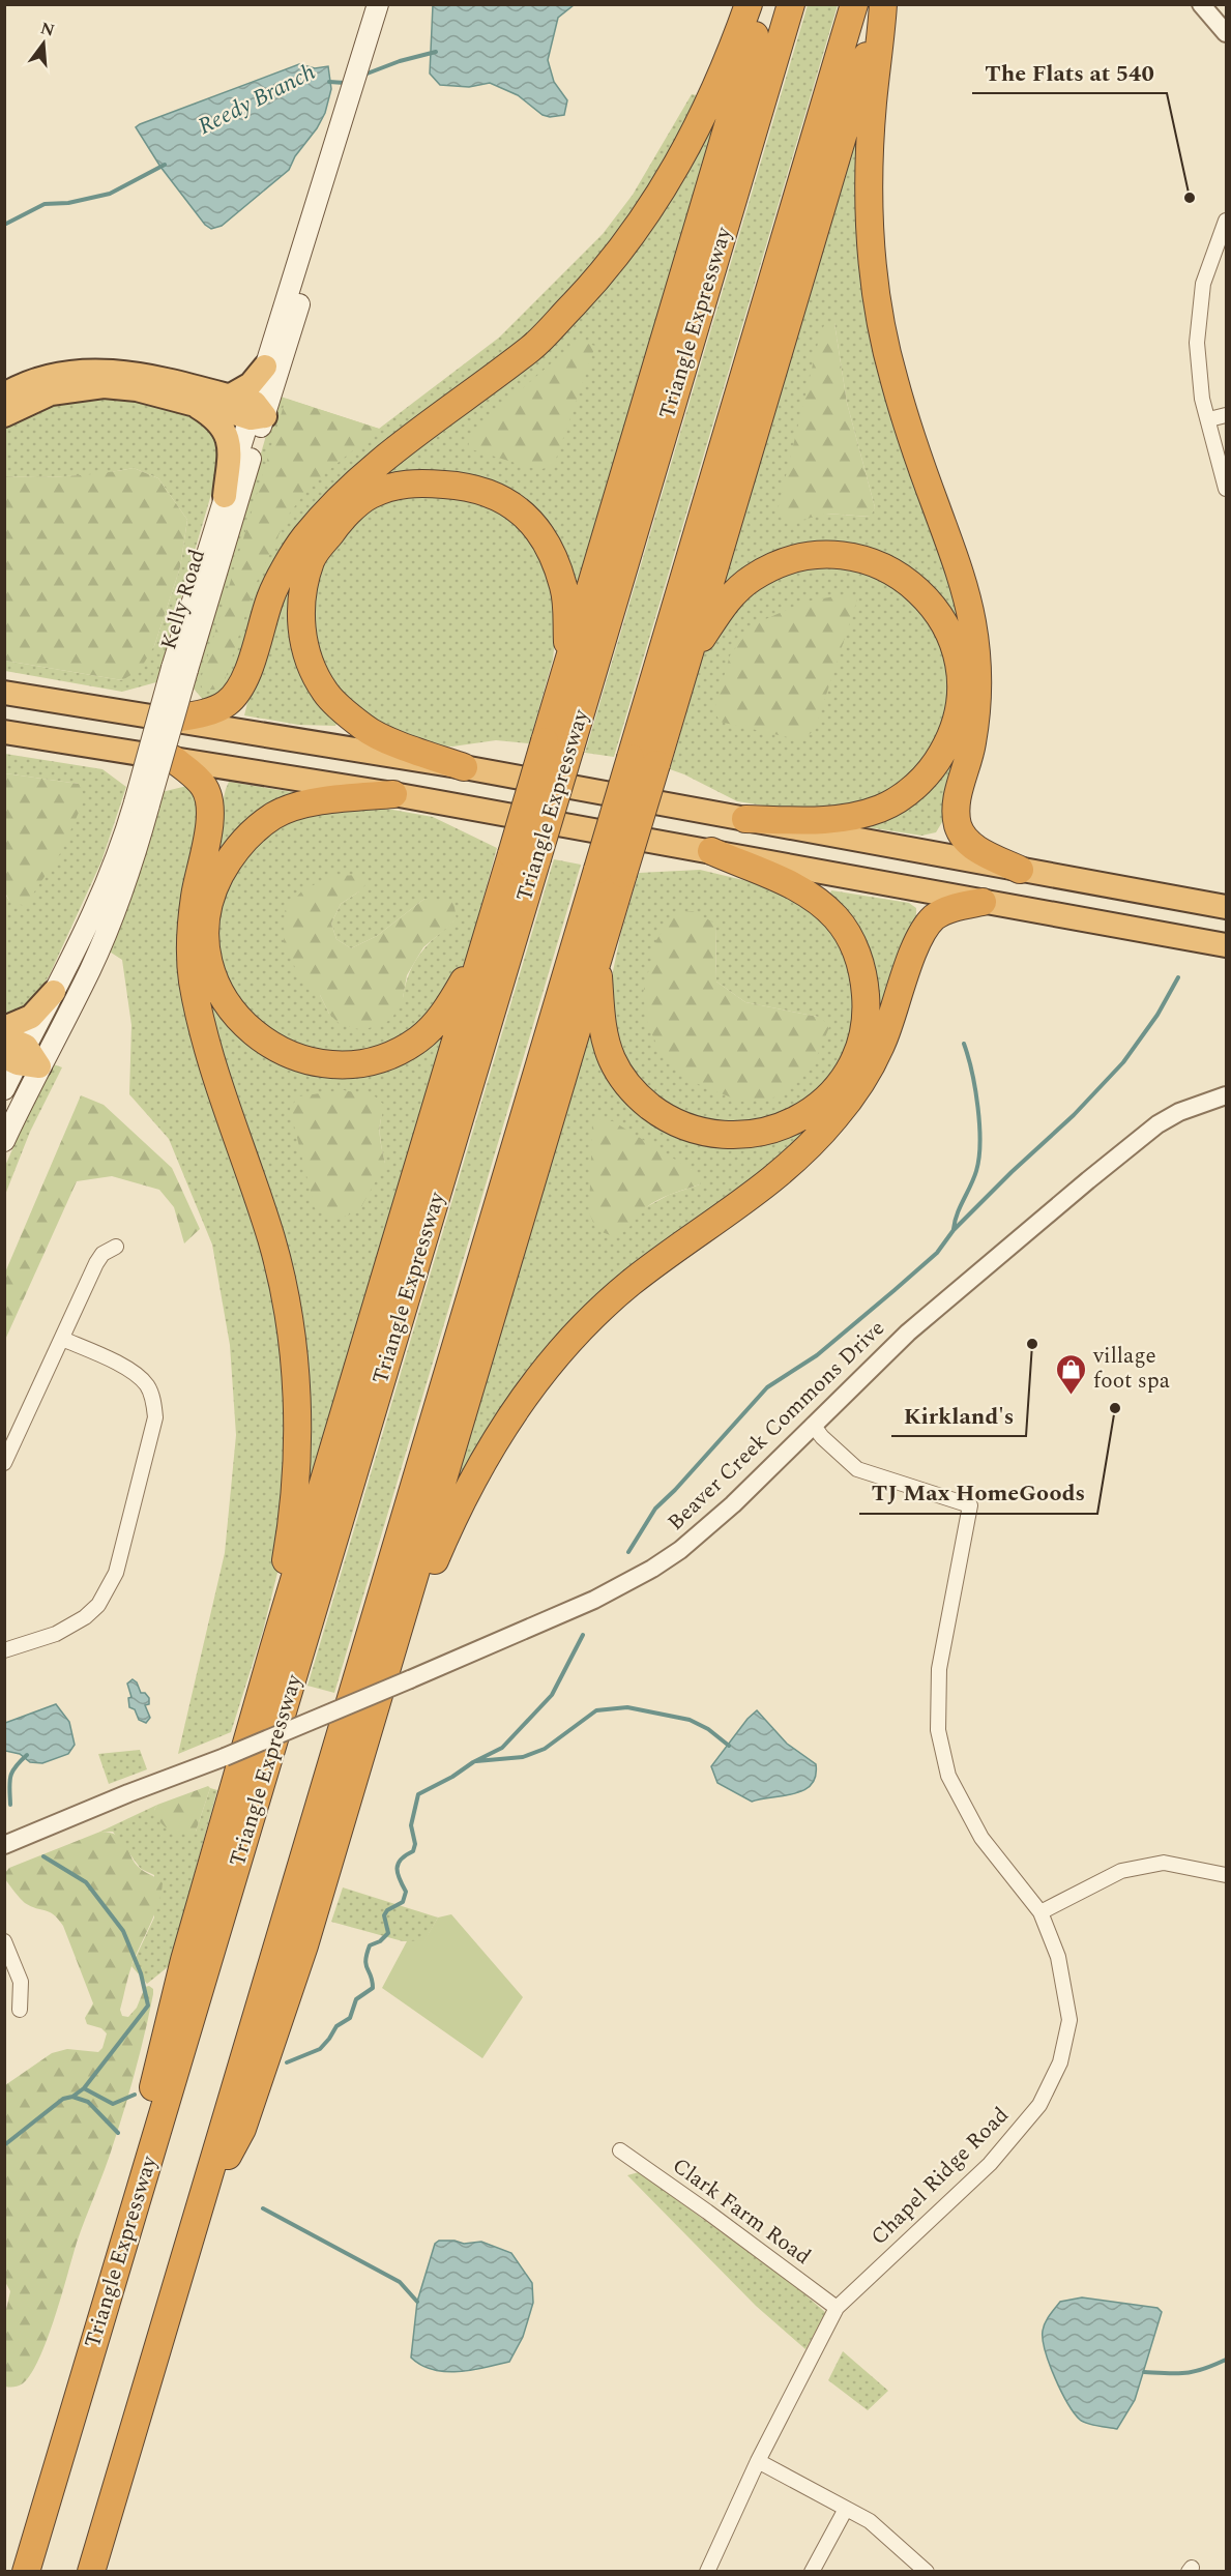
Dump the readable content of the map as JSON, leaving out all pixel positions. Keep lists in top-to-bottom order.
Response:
{
  "streets": {
    "highway": ["Triangle Expressway"],
    "main road": ["Kelly Road"],
    "street": ["Beaver Creek Commons Drive", "Chapel Ridge Road", "Clark Farm Road"]
  },
  "crossings": [
    ["Beaver Creek Commons Drive", "Chapel Ridge Road"],
    ["Chapel Ridge Road", "Clark Farm Road"]
  ],
  "water": ["Reedy Branch"],
  "places": {
    "other": ["The Flats at 540", "Kirkland's", "TJ Max HomeGoods"],
    "shop": ["village foot spa"]
  },
  "north": "top"
}
